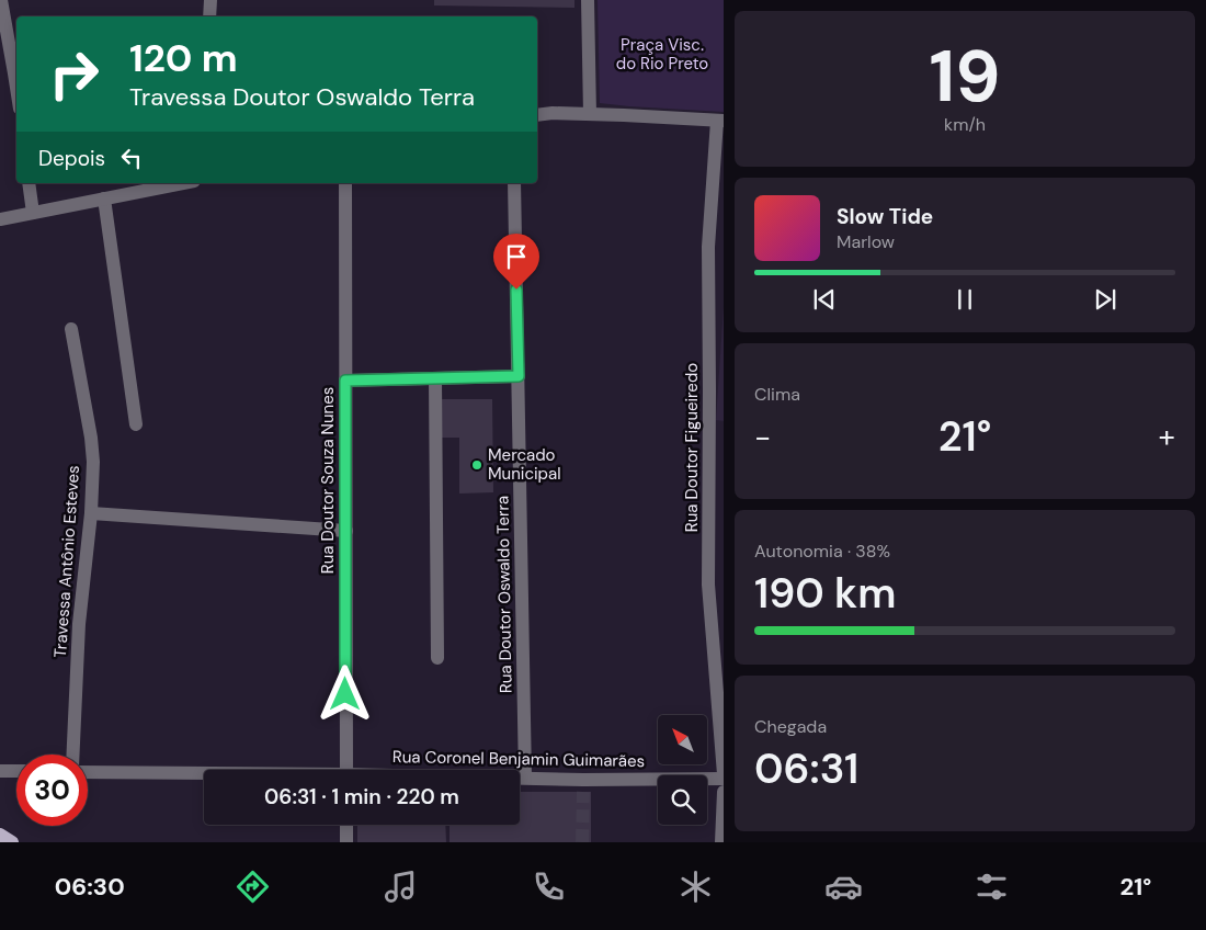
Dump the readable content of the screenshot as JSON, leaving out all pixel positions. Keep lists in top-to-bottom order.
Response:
{
  "streets": {
    "street": [
      "Rua Doutor Figueiredo",
      "Rua Doutor Souza Nunes",
      "Travessa Antônio Esteves",
      "Rua Doutor Oswaldo Terra",
      "Rua Coronel Benjamin Guimarães"
    ]
  },
  "crossings": [
    ["Rua Doutor Oswaldo Terra", "Rua Coronel Benjamin Guimarães"]
  ],
  "parks": ["Praça Visc. do Rio Preto"],
  "places": ["Mercado Municipal"],
  "north": "top left",
  "page": {
    "tile": [
      ["19", "km/h"],
      "Clima",
      ["Autonomia · 38%", "190 km"],
      ["Chegada", "06:31"]
    ],
    "turn": ["120 m", "Travessa Doutor Oswaldo Terra"],
    "then": "Depois",
    "song": ["Slow Tide", "Marlow"],
    "heat": ["−", "21°", "+"],
    "limit": "30",
    "trip": "06:31 · 1 min · 220 m",
    "tabs": ["06:30", "21°"]
  }
}
